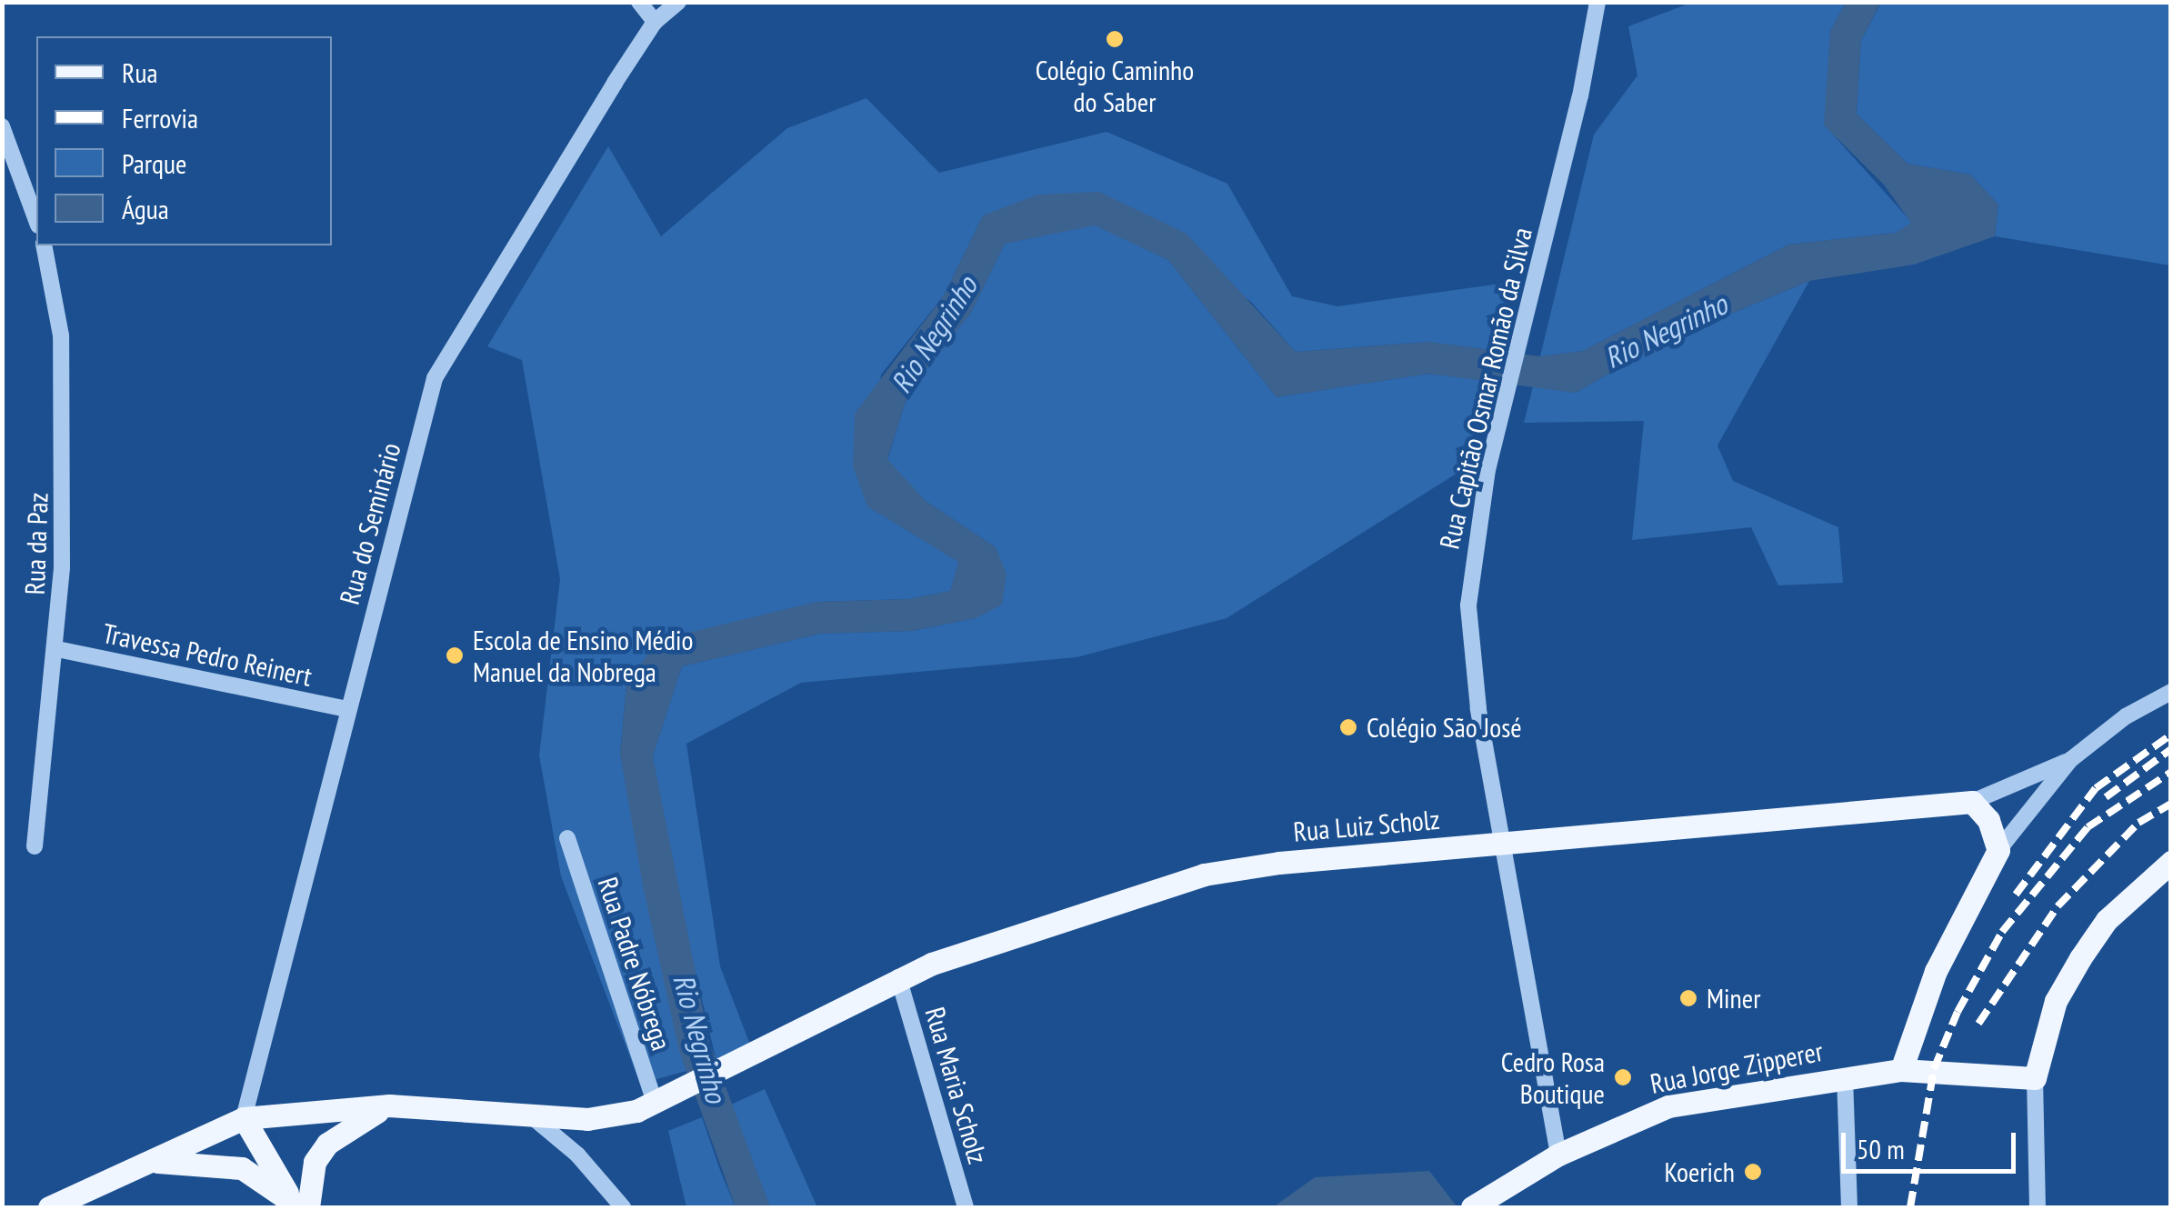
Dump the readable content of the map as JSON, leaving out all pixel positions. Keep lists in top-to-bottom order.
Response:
{
  "streets": {
    "main road": ["Rua Luiz Scholz", "Rua Jorge Zipperer"],
    "street": [
      "Rua Capitão Osmar Romão da Silva",
      "Rua do Seminário",
      "Rua da Paz",
      "Travessa Pedro Reinert",
      "Rua Padre Nóbrega",
      "Rua Maria Scholz"
    ]
  },
  "crossings": [
    ["Rua Capitão Osmar Romão da Silva", "Rua Luiz Scholz"],
    ["Rua Capitão Osmar Romão da Silva", "Rua Jorge Zipperer"],
    ["Rua do Seminário", "Travessa Pedro Reinert"],
    ["Rua do Seminário", "Rua Luiz Scholz"],
    ["Rua da Paz", "Travessa Pedro Reinert"],
    ["Rua Luiz Scholz", "Rua Padre Nóbrega"],
    ["Rua Luiz Scholz", "Rua Maria Scholz"]
  ],
  "water": ["Rio Negrinho"],
  "places": [
    "Colégio Caminho do Saber",
    "Escola de Ensino Médio Manuel da Nobrega",
    "Colégio São José",
    "Miner",
    "Cedro Rosa Boutique",
    "Koerich"
  ],
  "legend": [
    "Rua",
    "Ferrovia",
    "Parque",
    "Água"
  ],
  "scale_bar": "50 m"
}
